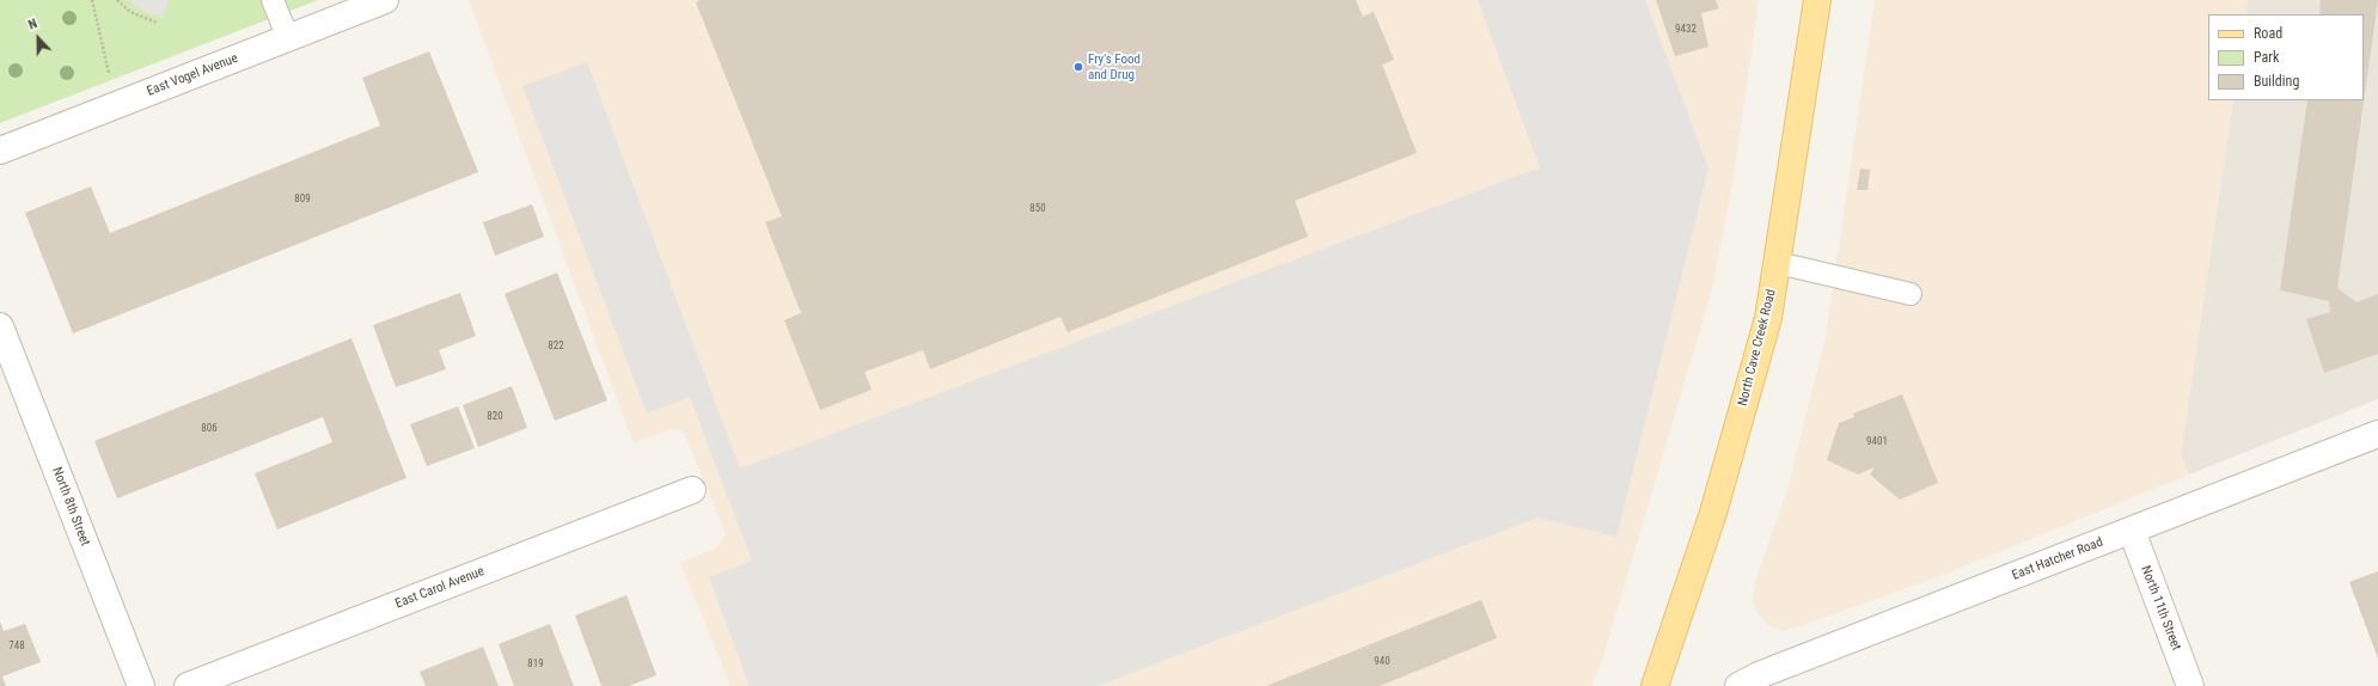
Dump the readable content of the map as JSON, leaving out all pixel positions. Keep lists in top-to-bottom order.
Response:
{
  "streets": {
    "main road": ["North Cave Creek Road"],
    "street": [
      "East Vogel Avenue",
      "North 8th Street",
      "East Hatcher Road",
      "East Carol Avenue",
      "North 11th Street"
    ]
  },
  "crossings": [
    ["East Hatcher Road", "North 11th Street"]
  ],
  "places": ["Fry's Food and Drug"],
  "house_numbers": [
    "9432",
    "809",
    "850",
    "822",
    "820",
    "806",
    "9401",
    "748",
    "940",
    "819"
  ],
  "legend": ["Road", "Park", "Building"],
  "north": "top"
}
